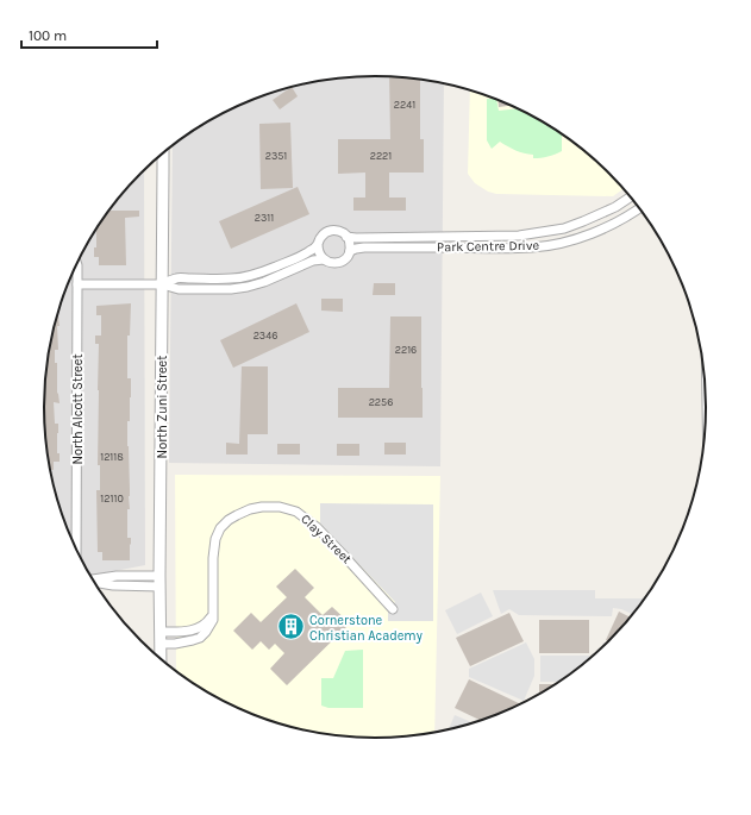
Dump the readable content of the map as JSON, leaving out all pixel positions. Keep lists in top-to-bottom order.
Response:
{
  "streets": {
    "street": [
      "Park Centre Drive",
      "North Zuni Street",
      "North Alcott Street",
      "Clay Street"
    ]
  },
  "crossings": [
    ["North Zuni Street", "Clay Street"]
  ],
  "places": {
    "building": ["Cornerstone Christian Academy"]
  },
  "house_numbers": [
    "2241",
    "2351",
    "2221",
    "2311",
    "2346",
    "2216",
    "2256",
    "12118",
    "12110"
  ],
  "scale_bar": "100 m"
}
